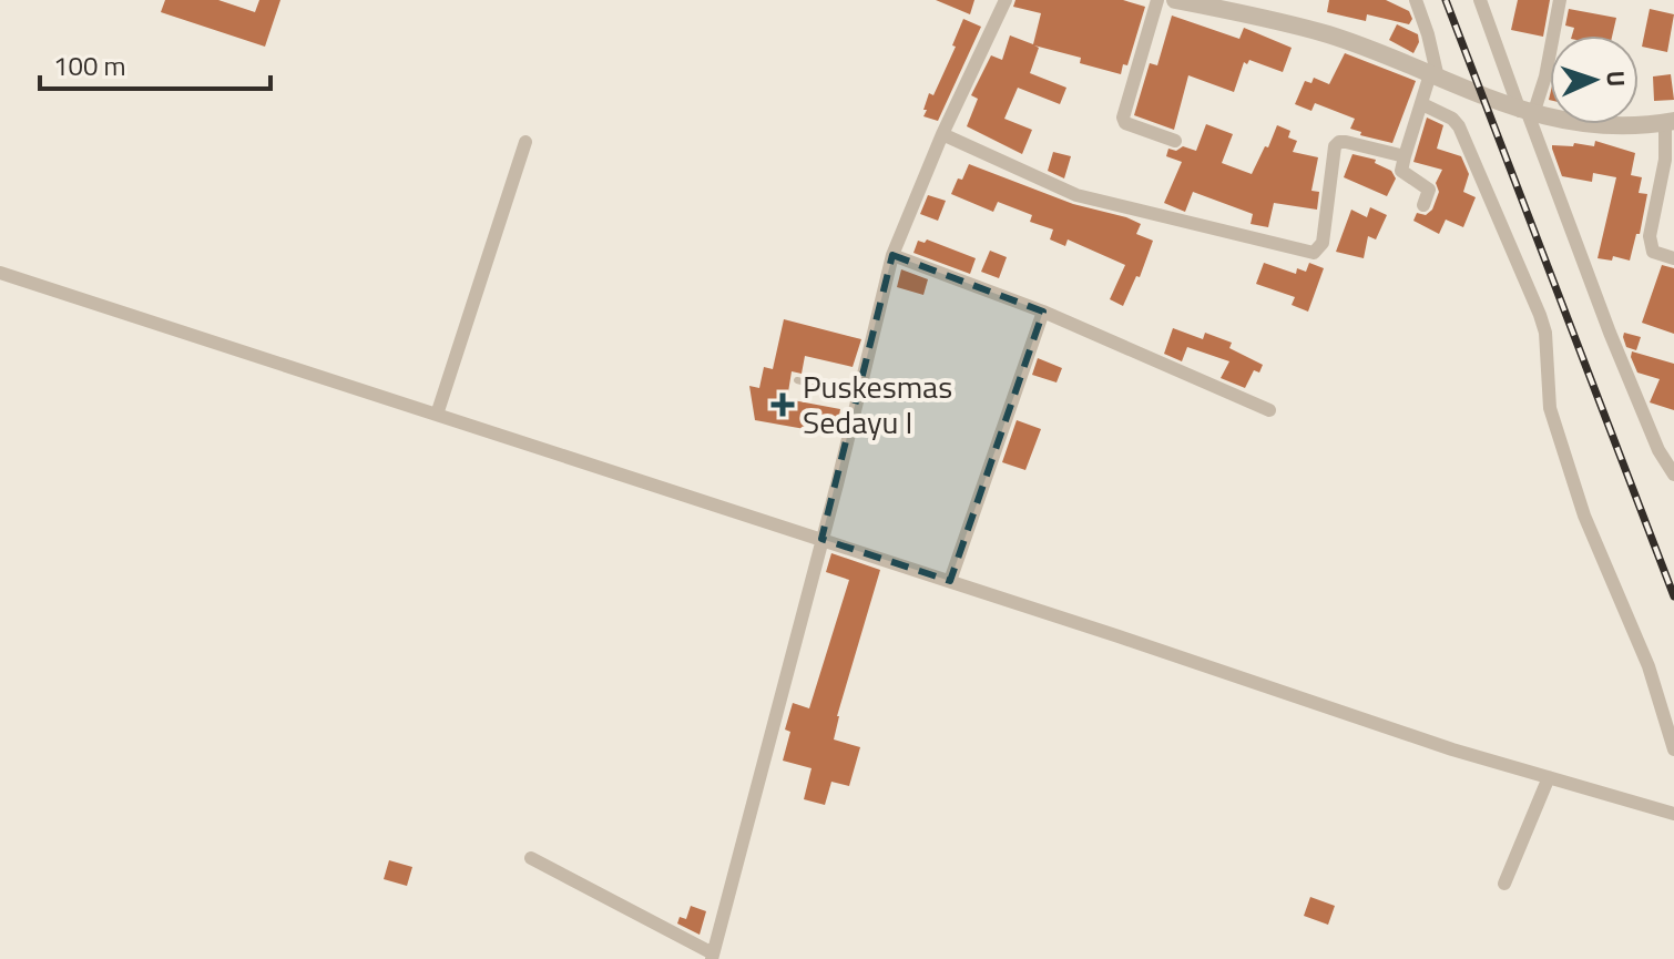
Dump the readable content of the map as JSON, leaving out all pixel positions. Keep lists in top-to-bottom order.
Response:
{
  "places": {
    "health": ["Puskesmas Sedayu I"]
  },
  "scale_bar": "100 m",
  "north": "right"
}
